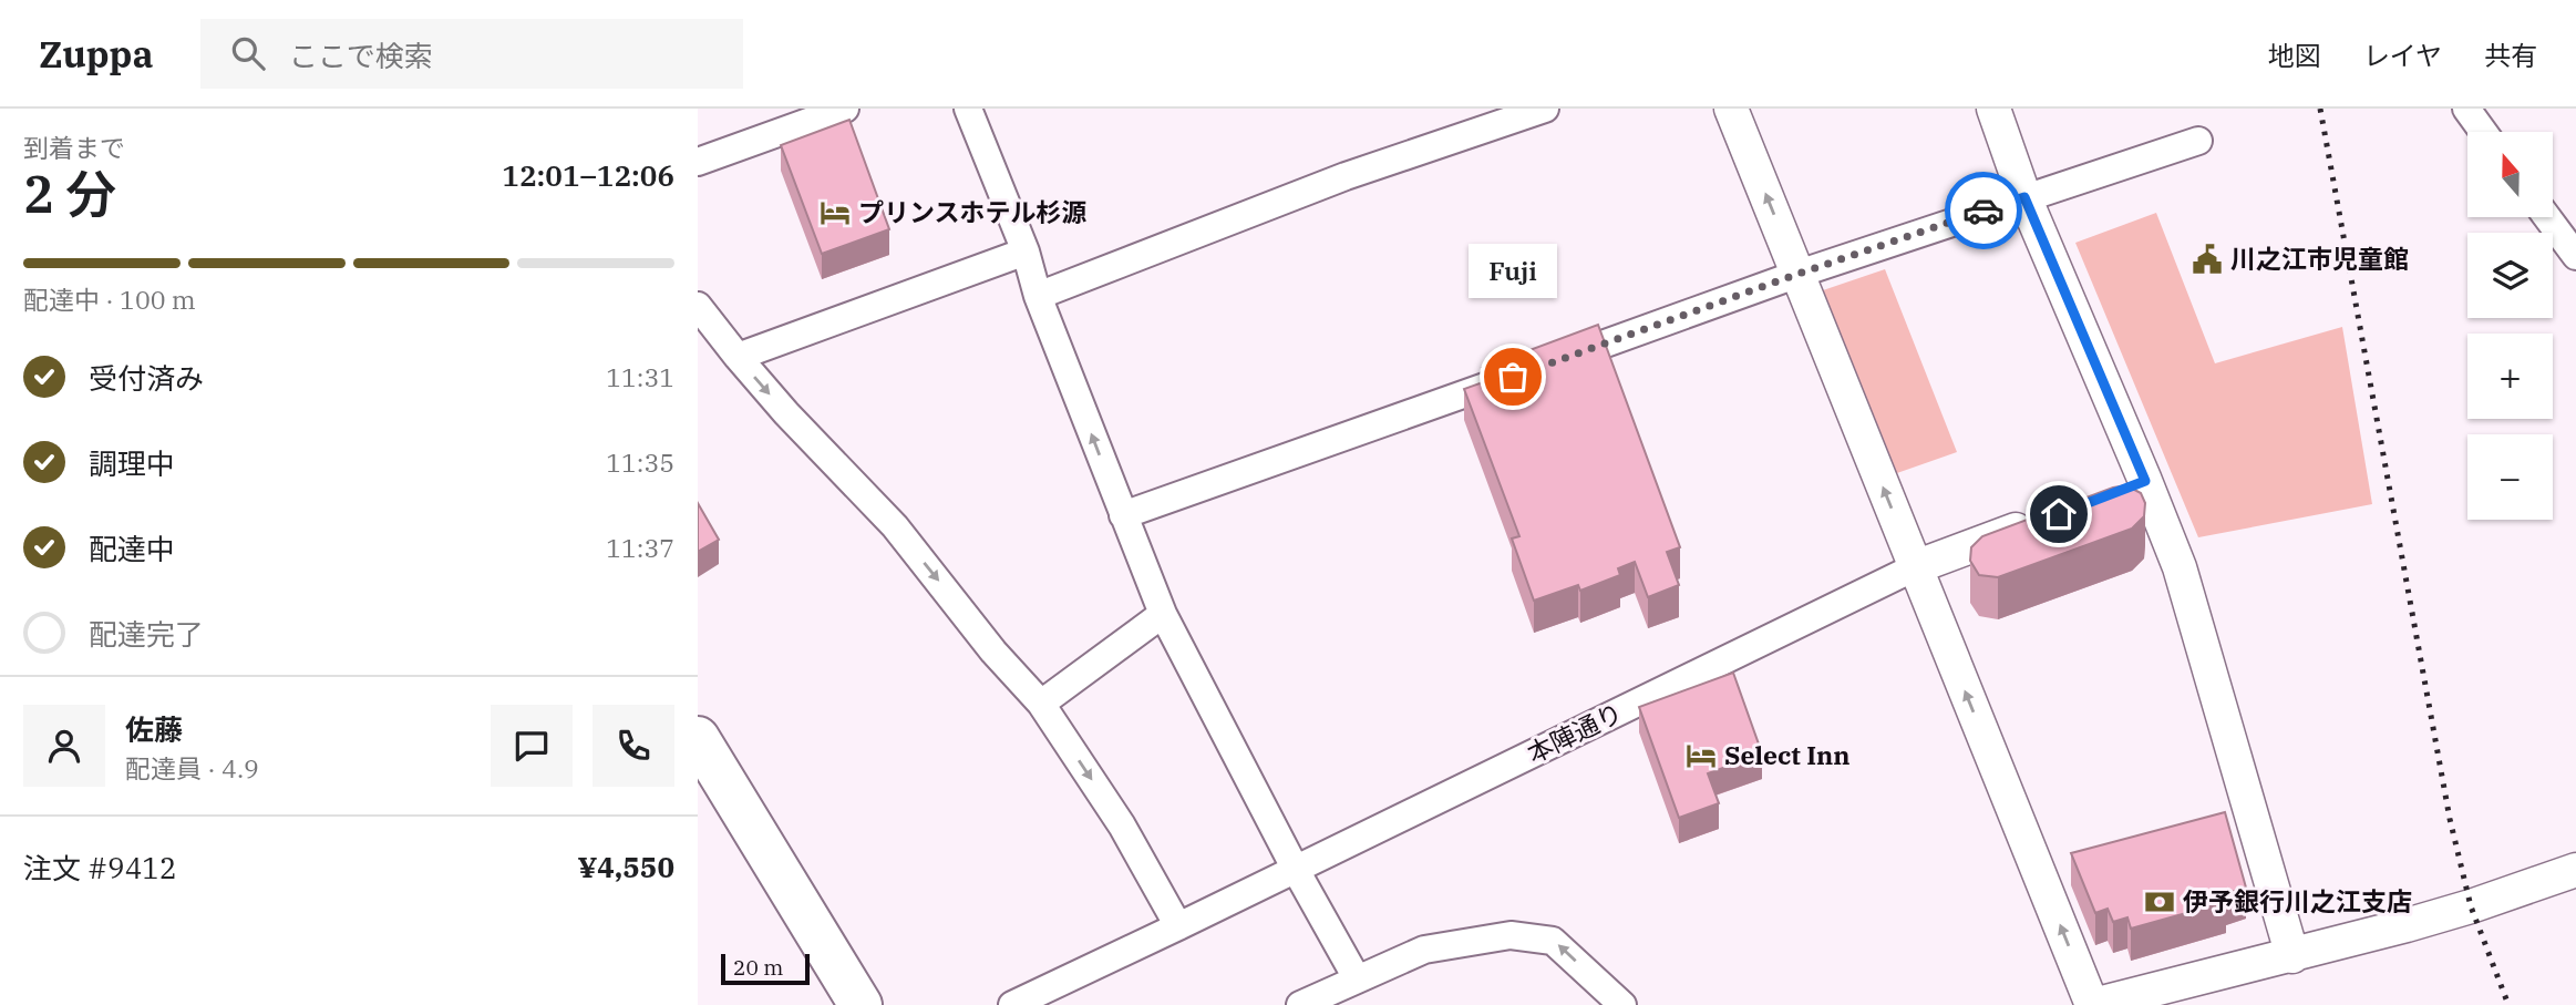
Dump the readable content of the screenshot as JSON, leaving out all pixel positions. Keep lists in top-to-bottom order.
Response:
{
  "streets": {
    "street": ["本陣通り"]
  },
  "places": {
    "hotel": ["プリンスホテル杉源", "Select Inn"],
    "public building": ["川之江市児童館"],
    "other": ["Fuji"],
    "bank": ["伊予銀行川之江支店"]
  },
  "scale_bar": "20 m",
  "north": "top",
  "page": {
    "header": "Zuppa",
    "search": "ここで検索",
    "nav": ["地図", "レイヤ", "共有"],
    "heading": ["2 分", "到着まで", "12:01–12:06"],
    "panel": [
      "佐藤",
      "配達員 · 4.9",
      "注文 #9412",
      "¥4,550"
    ],
    "map_buttons": ["+", "−"],
    "bar": "配達中 · 100 m",
    "bubble": "Fuji",
    "list": [
      ["受付済み", "11:31"],
      ["調理中", "11:35"],
      ["配達中", "11:37"],
      "配達完了"
    ],
    "scale": "20 m"
  }
}
